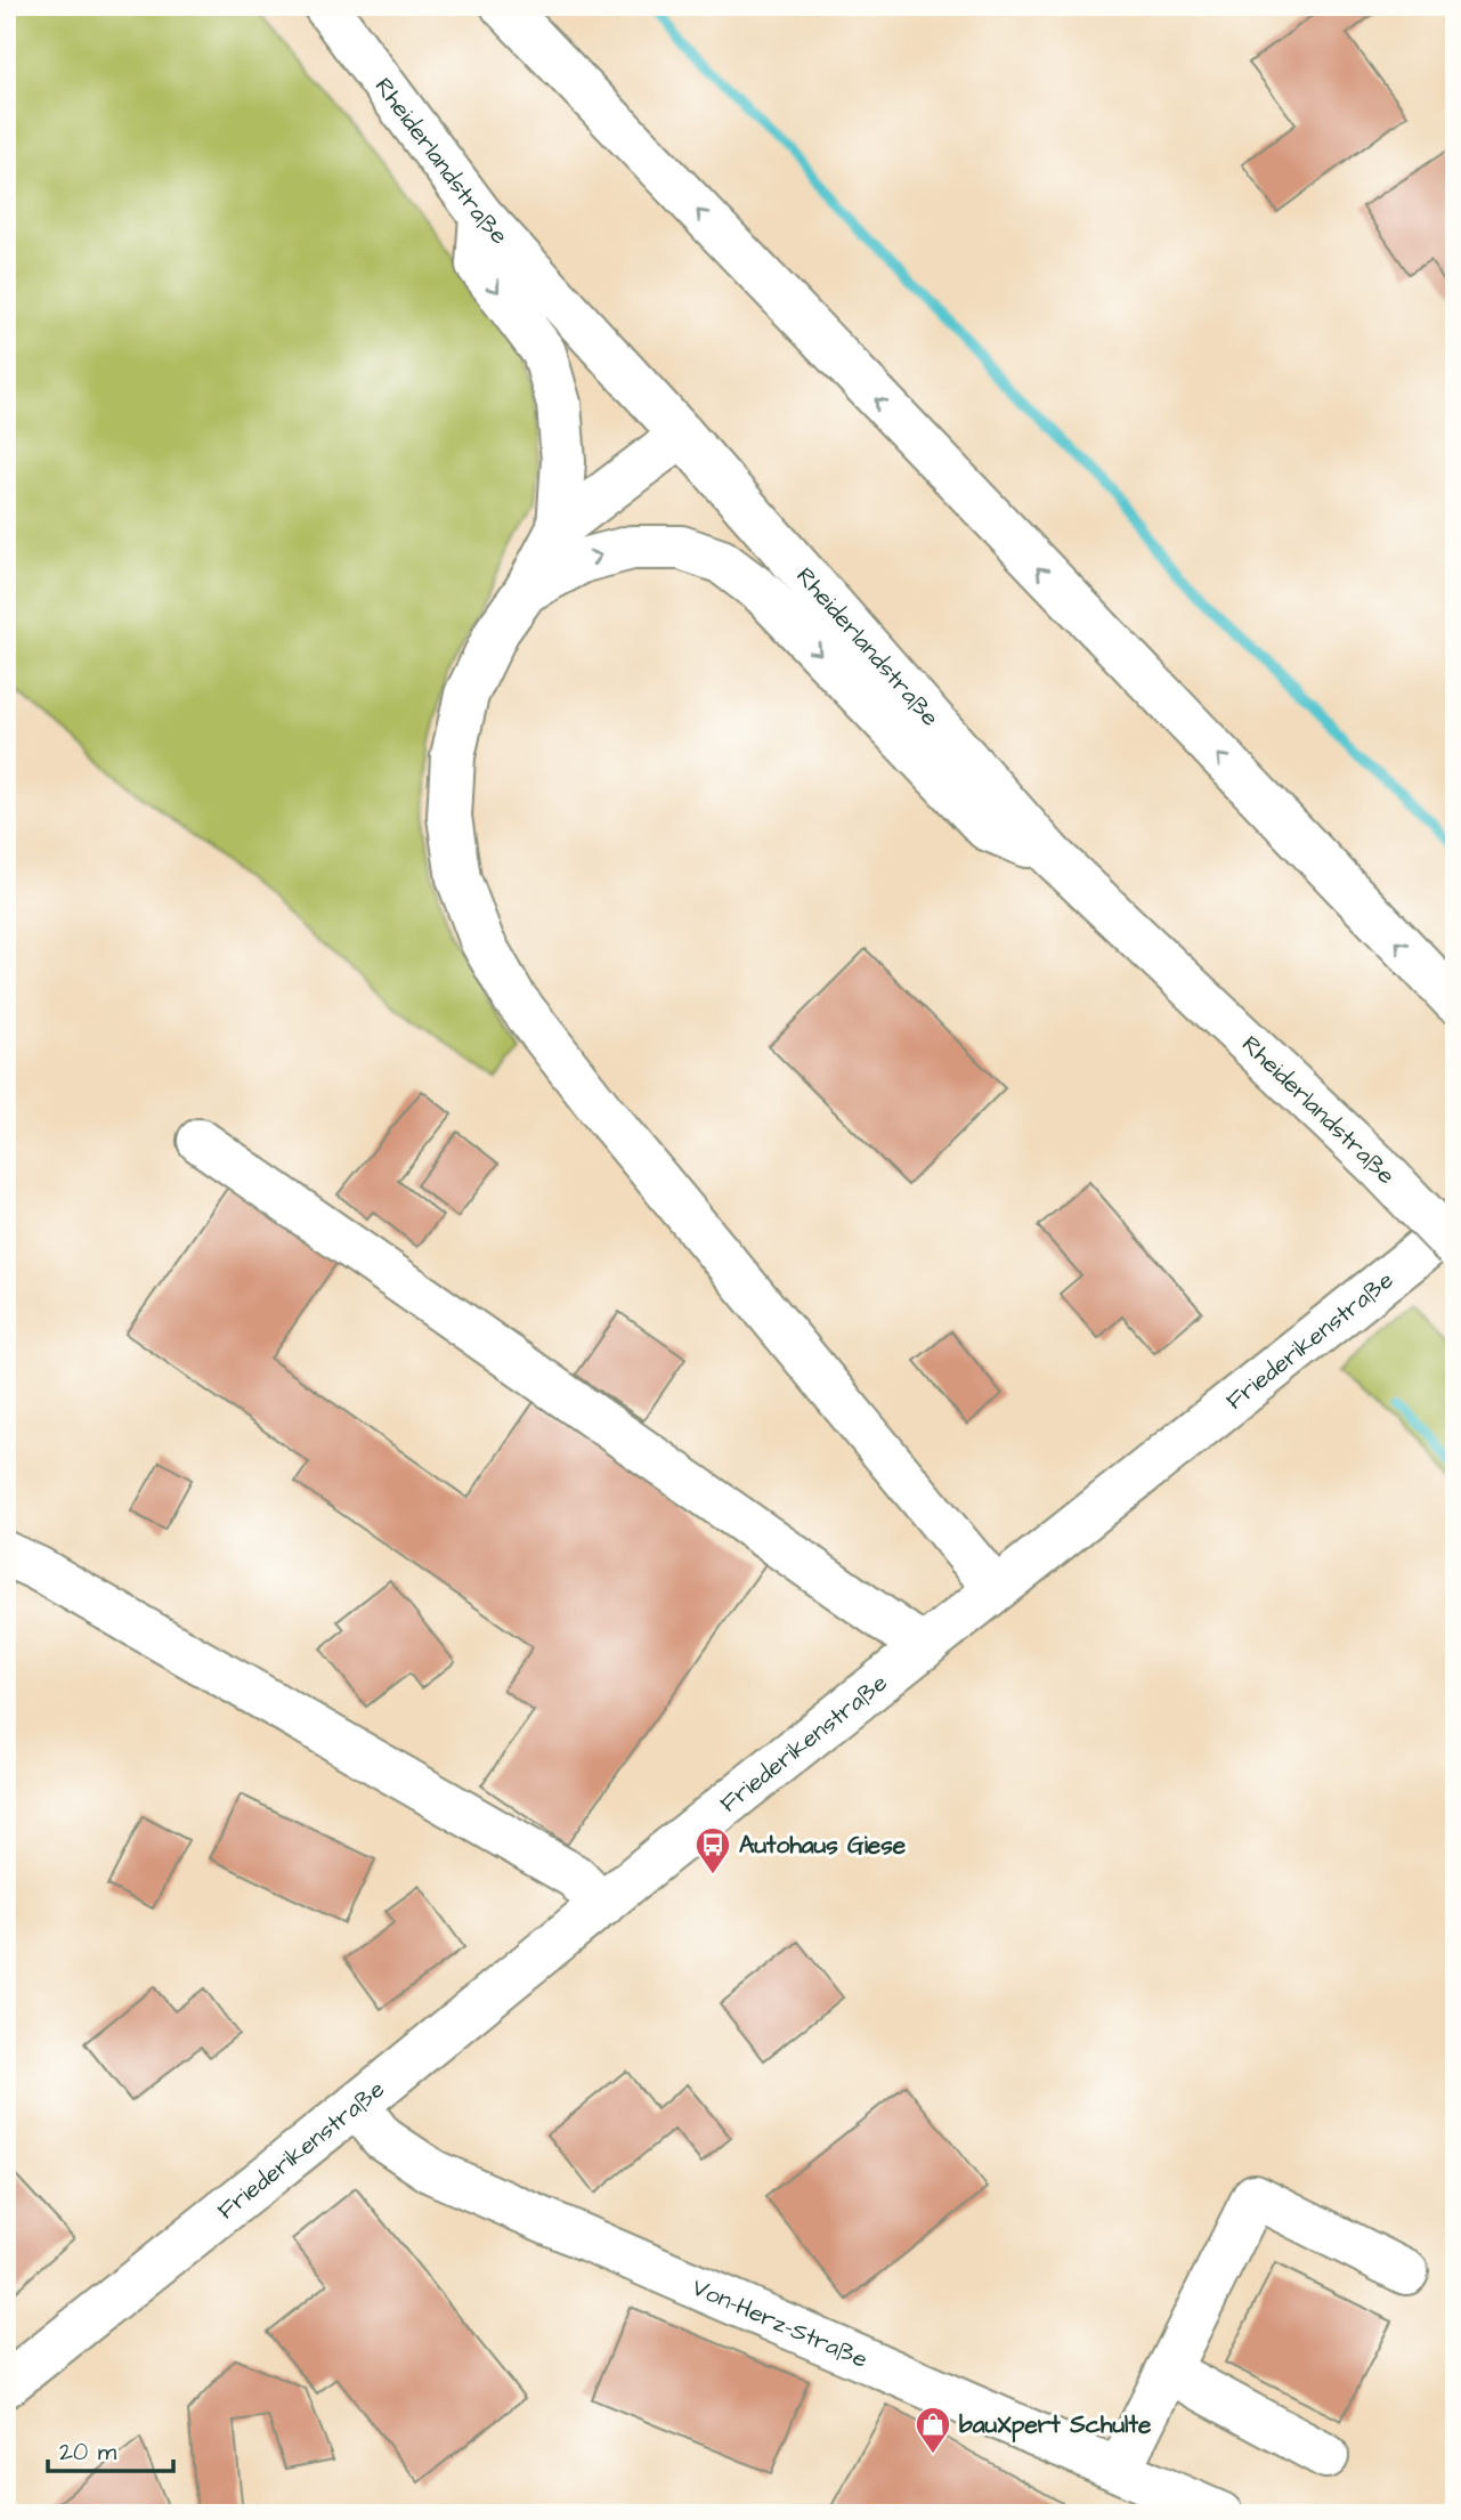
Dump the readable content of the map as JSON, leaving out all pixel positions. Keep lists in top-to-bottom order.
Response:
{
  "streets": {
    "main road": ["Rheiderlandstraße", "Friederikenstraße", "Von-Herz-Straße"]
  },
  "crossings": [
    ["Friederikenstraße", "Von-Herz-Straße"]
  ],
  "places": {
    "bus stop": ["Autohaus Giese"],
    "shop": ["bauXpert Schulte"]
  },
  "scale_bar": "20 m"
}
